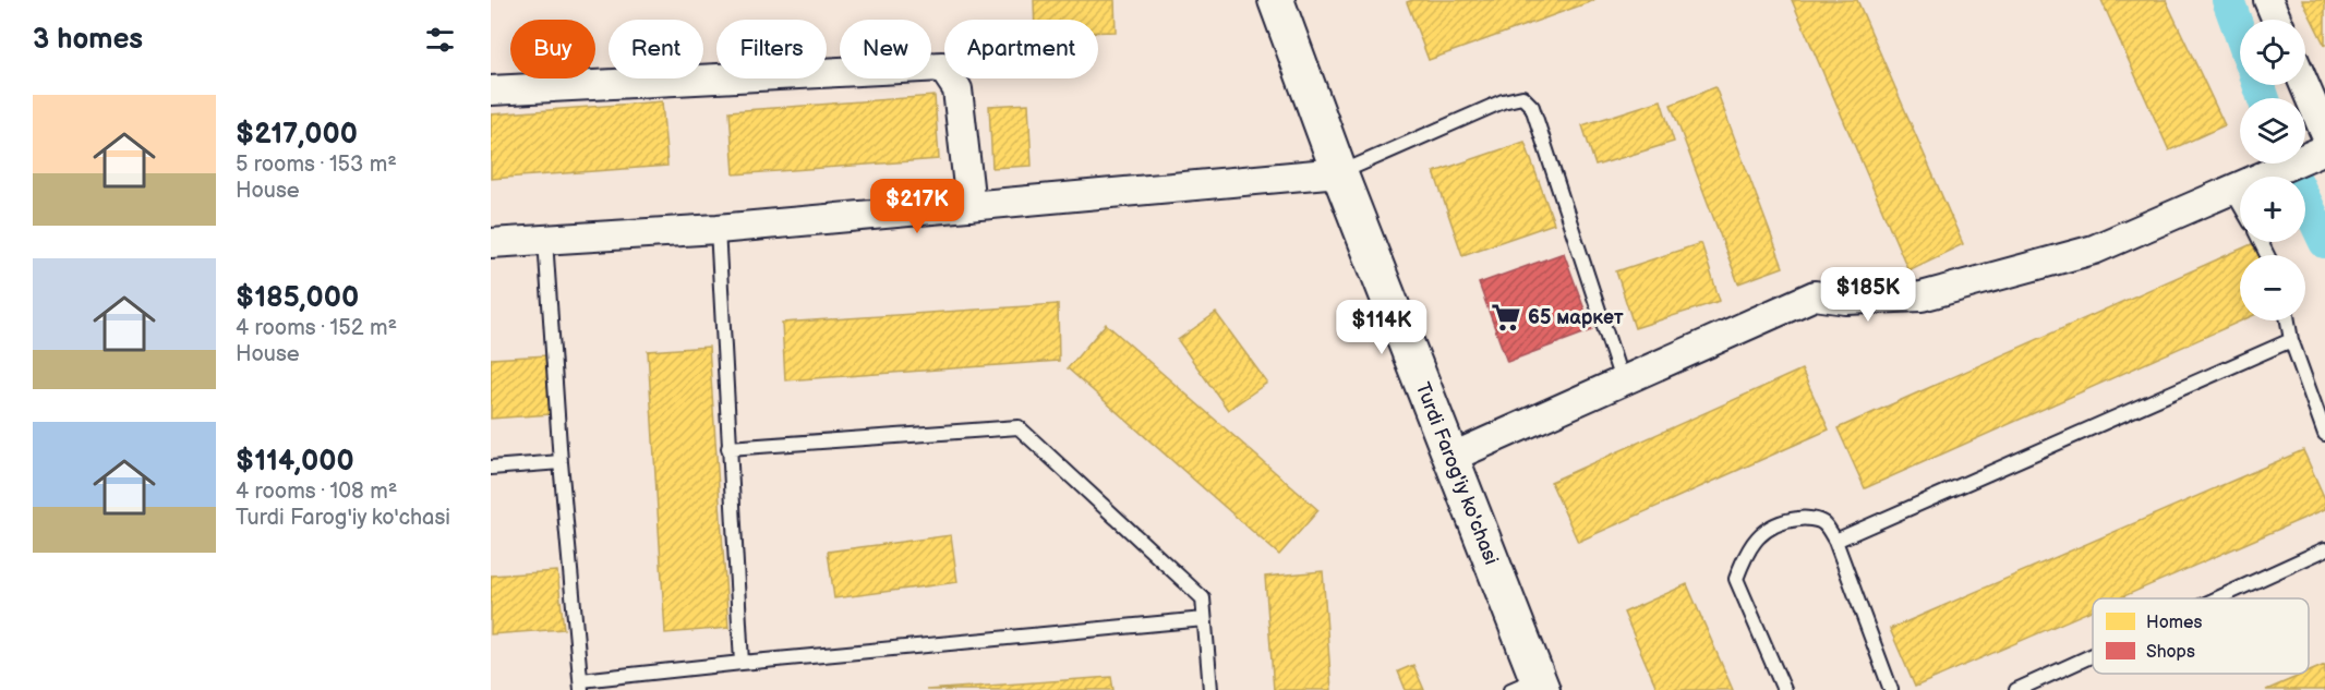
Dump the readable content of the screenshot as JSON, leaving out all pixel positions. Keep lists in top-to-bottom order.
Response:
{
  "streets": {
    "street": ["Turdi Farog'iy ko'chasi"]
  },
  "places": {
    "supermarket": ["65 маркет"]
  },
  "legend": ["Homes", "Shops"],
  "page": {
    "heading": "3 homes",
    "map_buttons": ["+", "−"],
    "chip": [
      "Buy",
      "Rent",
      "Filters",
      "New",
      "Apartment"
    ],
    "list": [
      {
        "name": "$217,000",
        "note": "5 rooms · 153 m² · House"
      },
      {
        "name": "$185,000",
        "note": "4 rooms · 152 m² · House"
      },
      {
        "name": "$114,000",
        "note": "4 rooms · 108 m² · Turdi Farog'iy ko'chasi"
      }
    ],
    "price": ["$217K", "$185K", "$114K"]
  }
}
